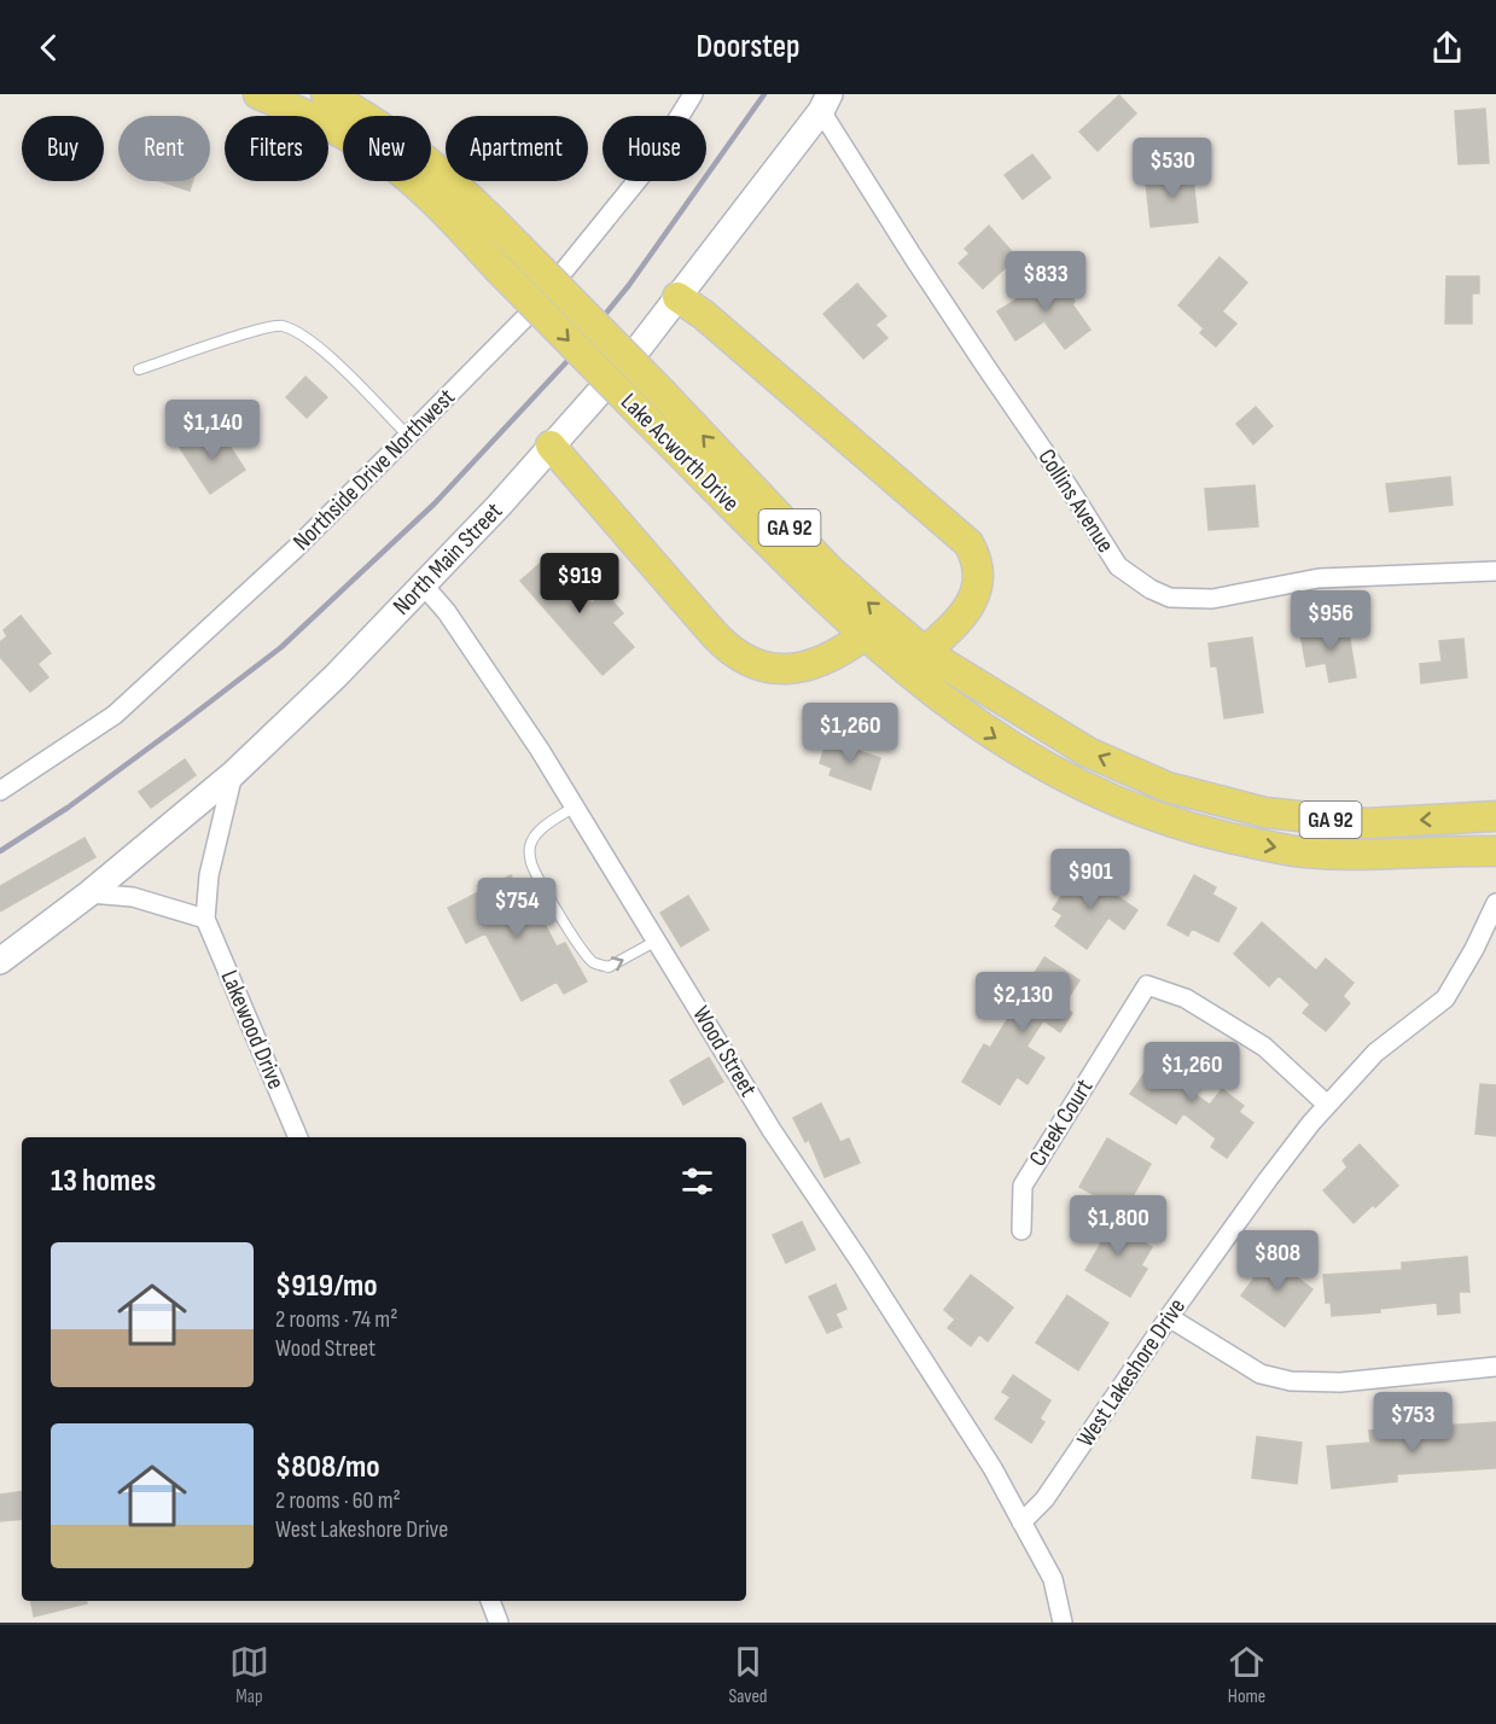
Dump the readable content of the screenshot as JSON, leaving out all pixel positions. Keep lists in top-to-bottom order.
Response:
{
  "streets": {
    "main road": ["Lake Acworth Drive", "GA 92", "North Main Street"],
    "street": [
      "Northside Drive Northwest",
      "Collins Avenue",
      "Lakewood Drive",
      "Wood Street",
      "Creek Court",
      "West Lakeshore Drive"
    ]
  },
  "crossings": [
    ["Collins Avenue", "North Main Street"],
    ["North Main Street", "Lakewood Drive"],
    ["North Main Street", "Wood Street"],
    ["Wood Street", "West Lakeshore Drive"],
    ["Creek Court", "West Lakeshore Drive"]
  ],
  "page": {
    "header": "Doorstep",
    "chip": [
      "Buy",
      "Rent",
      "Filters",
      "New",
      "Apartment",
      "House"
    ],
    "price": [
      "$530",
      "$833",
      "$1,140",
      "$919",
      "$956",
      "$1,260",
      "$901",
      "$754",
      "$2,130",
      "$1,260",
      "$1,800",
      "$808",
      "$753"
    ],
    "heading": "13 homes",
    "list": [
      {
        "name": "$919/mo",
        "note": "2 rooms · 74 m² · Wood Street"
      },
      {
        "name": "$808/mo",
        "note": "2 rooms · 60 m² · West Lakeshore Drive"
      }
    ],
    "tabs": ["Map", "Saved", "Home"]
  }
}
